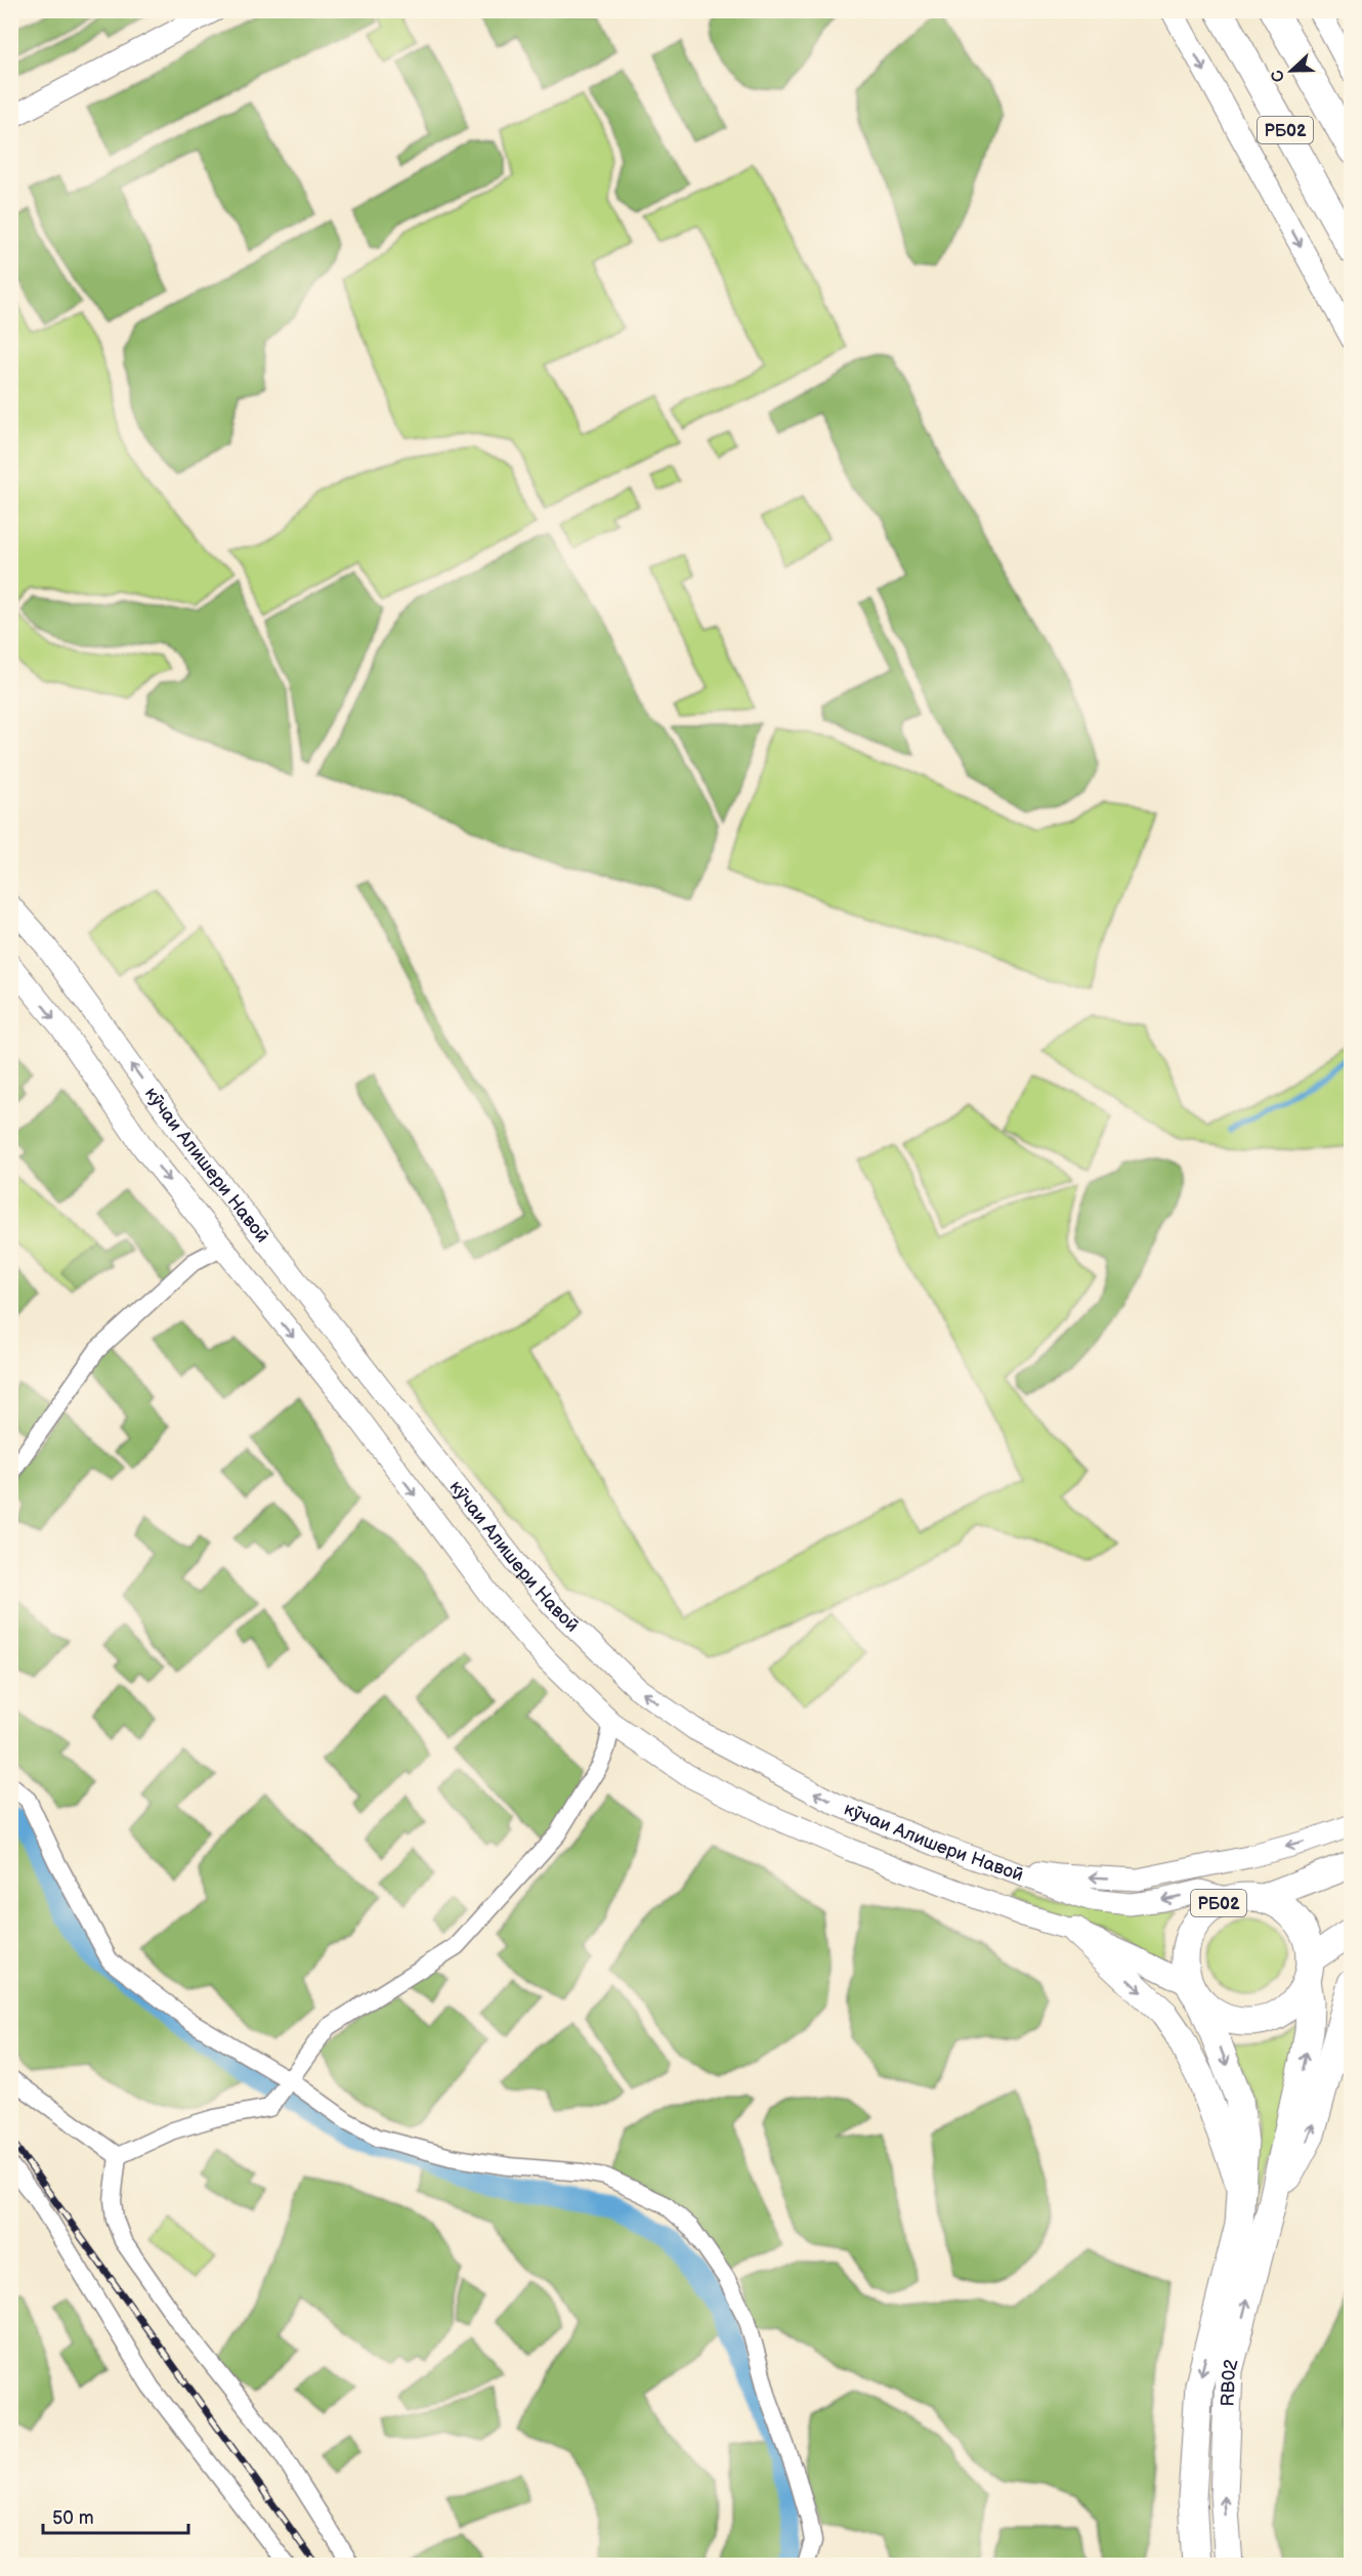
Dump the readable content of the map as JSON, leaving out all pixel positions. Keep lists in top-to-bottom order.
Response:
{
  "streets": {
    "highway": ["РБ02", "RB02"],
    "street": ["кӯчаи Алишери Навоӣ"]
  },
  "crossings": [
    ["РБ02", "кӯчаи Алишери Навоӣ"],
    ["РБ02", "RB02"]
  ],
  "scale_bar": "50 m",
  "north": "left"
}
